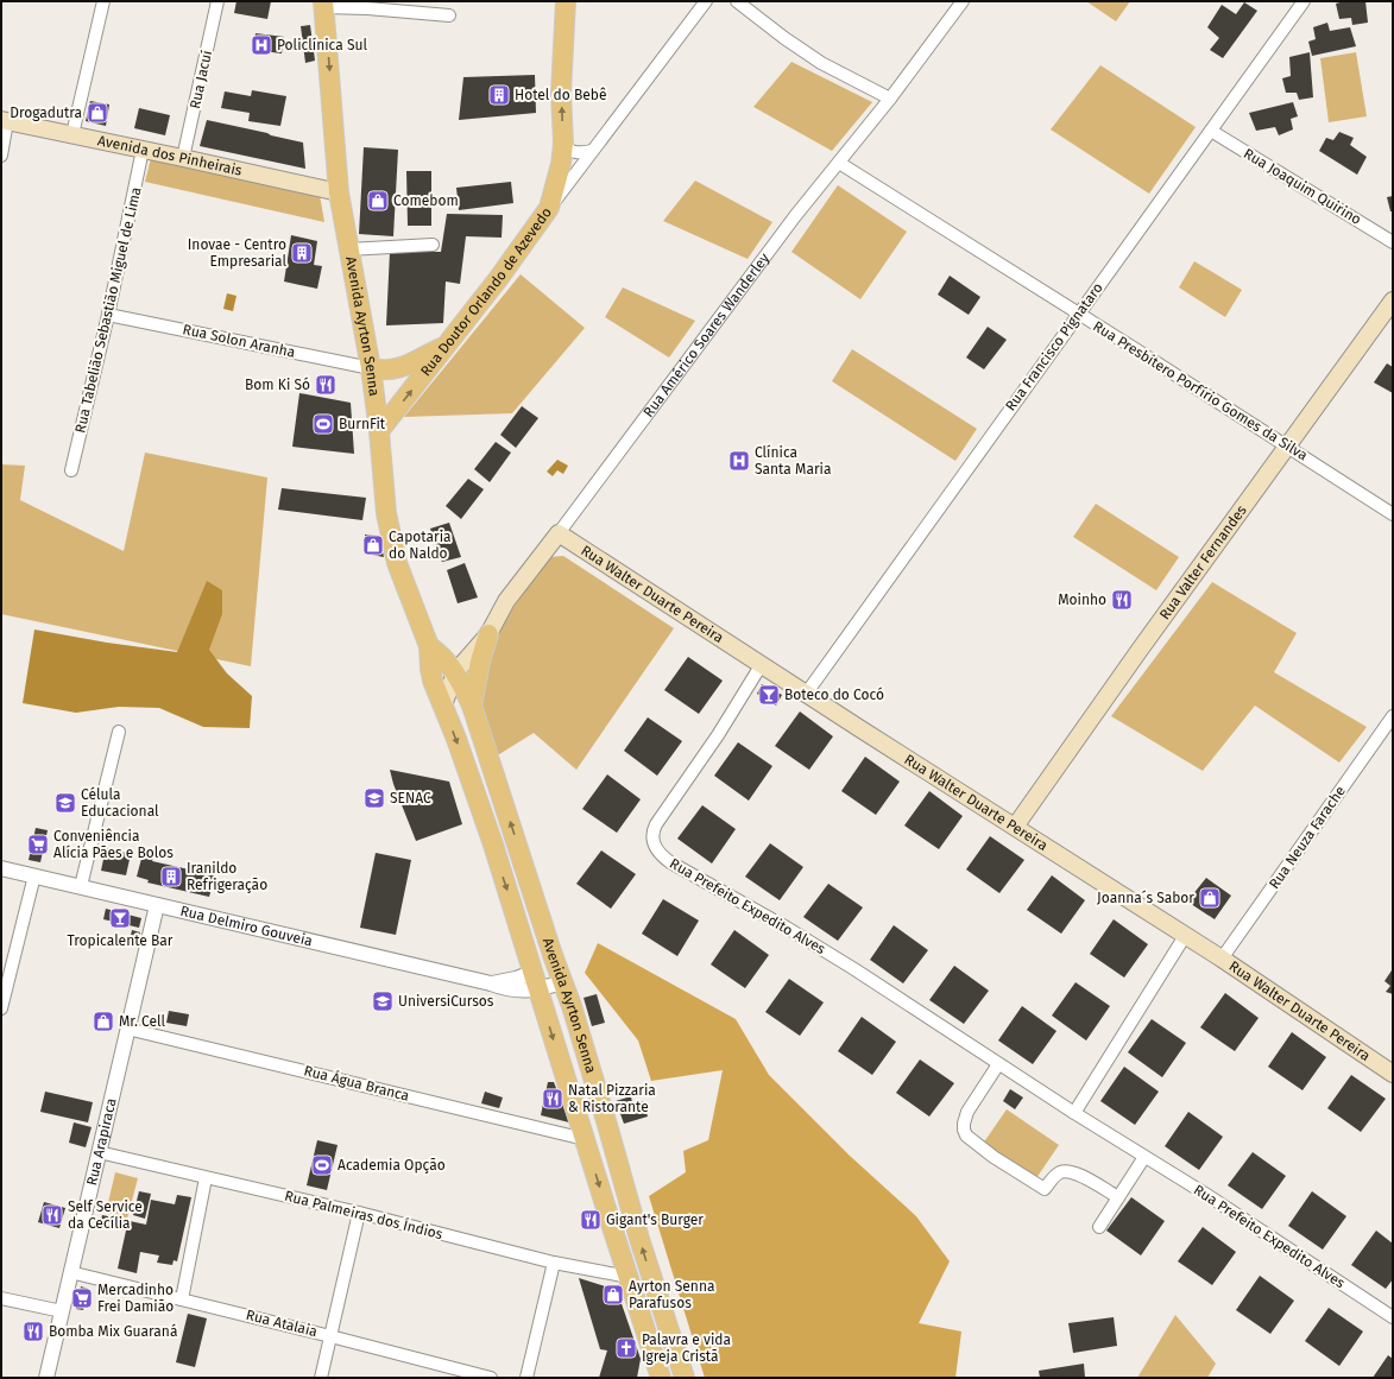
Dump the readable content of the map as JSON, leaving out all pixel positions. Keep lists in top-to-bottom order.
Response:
{
  "streets": {
    "main road": [
      "Avenida dos Pinheirais",
      "Rua Doutor Orlando de Azevedo",
      "Avenida Ayrton Senna",
      "Rua Américo Soares Wanderley",
      "Rua Valter Fernandes",
      "Rua Walter Duarte Pereira"
    ],
    "street": [
      "Rua Jacuí",
      "Rua Joaquim Quirino",
      "Rua Tabelião Sebastião Miguel de Lima",
      "Rua Solon Aranha",
      "Rua Francisco Pignataro",
      "Rua Presbítero Porfírio Gomes da Silva",
      "Rua Neuza Farache",
      "Rua Prefeito Expedito Alves",
      "Rua Delmiro Gouveia",
      "Rua Água Branca",
      "Rua Arapiraca",
      "Rua Palmeiras dos Índios",
      "Rua Atalaia"
    ]
  },
  "crossings": [
    ["Rua Jacuí", "Avenida dos Pinheirais"],
    ["Avenida dos Pinheirais", "Rua Tabelião Sebastião Miguel de Lima"],
    ["Avenida dos Pinheirais", "Avenida Ayrton Senna"],
    ["Rua Joaquim Quirino", "Rua Francisco Pignataro"],
    ["Rua Doutor Orlando de Azevedo", "Avenida Ayrton Senna"],
    ["Rua Tabelião Sebastião Miguel de Lima", "Rua Solon Aranha"],
    ["Avenida Ayrton Senna", "Rua Américo Soares Wanderley"],
    ["Avenida Ayrton Senna", "Rua Solon Aranha"],
    ["Avenida Ayrton Senna", "Rua Delmiro Gouveia"],
    ["Avenida Ayrton Senna", "Rua Água Branca"],
    ["Avenida Ayrton Senna", "Rua Palmeiras dos Índios"],
    ["Rua Américo Soares Wanderley", "Rua Presbítero Porfírio Gomes da Silva"],
    ["Rua Américo Soares Wanderley", "Rua Walter Duarte Pereira"],
    ["Rua Francisco Pignataro", "Rua Presbítero Porfírio Gomes da Silva"],
    ["Rua Francisco Pignataro", "Rua Walter Duarte Pereira"],
    ["Rua Presbítero Porfírio Gomes da Silva", "Rua Valter Fernandes"],
    ["Rua Valter Fernandes", "Rua Walter Duarte Pereira"],
    ["Rua Walter Duarte Pereira", "Rua Neuza Farache"],
    ["Rua Walter Duarte Pereira", "Rua Prefeito Expedito Alves"],
    ["Rua Delmiro Gouveia", "Rua Arapiraca"],
    ["Rua Água Branca", "Rua Arapiraca"],
    ["Rua Arapiraca", "Rua Palmeiras dos Índios"],
    ["Rua Arapiraca", "Rua Atalaia"]
  ],
  "places": {
    "hospital": ["Policlínica Sul", "Clínica Santa Maria"],
    "building": ["Hotel do Bebê", "Inovae - Centro Empresarial", "Iranildo Refrigeração"],
    "shop": [
      "Drogadutra",
      "Comebom",
      "Capotaria do Naldo",
      "Joanna´s Sabor",
      "Mr. Cell",
      "Ayrton Senna Parafusos"
    ],
    "restaurant": [
      "Bom Ki Só",
      "Moinho",
      "Natal Pizzaria & Ristorante",
      "Self Service da Cecília",
      "Gigant's Burger",
      "Bomba Mix Guaraná"
    ],
    "sports": ["BurnFit", "Academia Opção"],
    "bar": ["Boteco do Cocó", "Tropicalente Bar"],
    "school or university": ["SENAC", "Célula Educacional", "UniversiCursos"],
    "supermarket": ["Conveniência Alícia Pães e Bolos", "Mercadinho Frei Damião"],
    "church": ["Palavra e vida Igreja Cristã"]
  }
}
